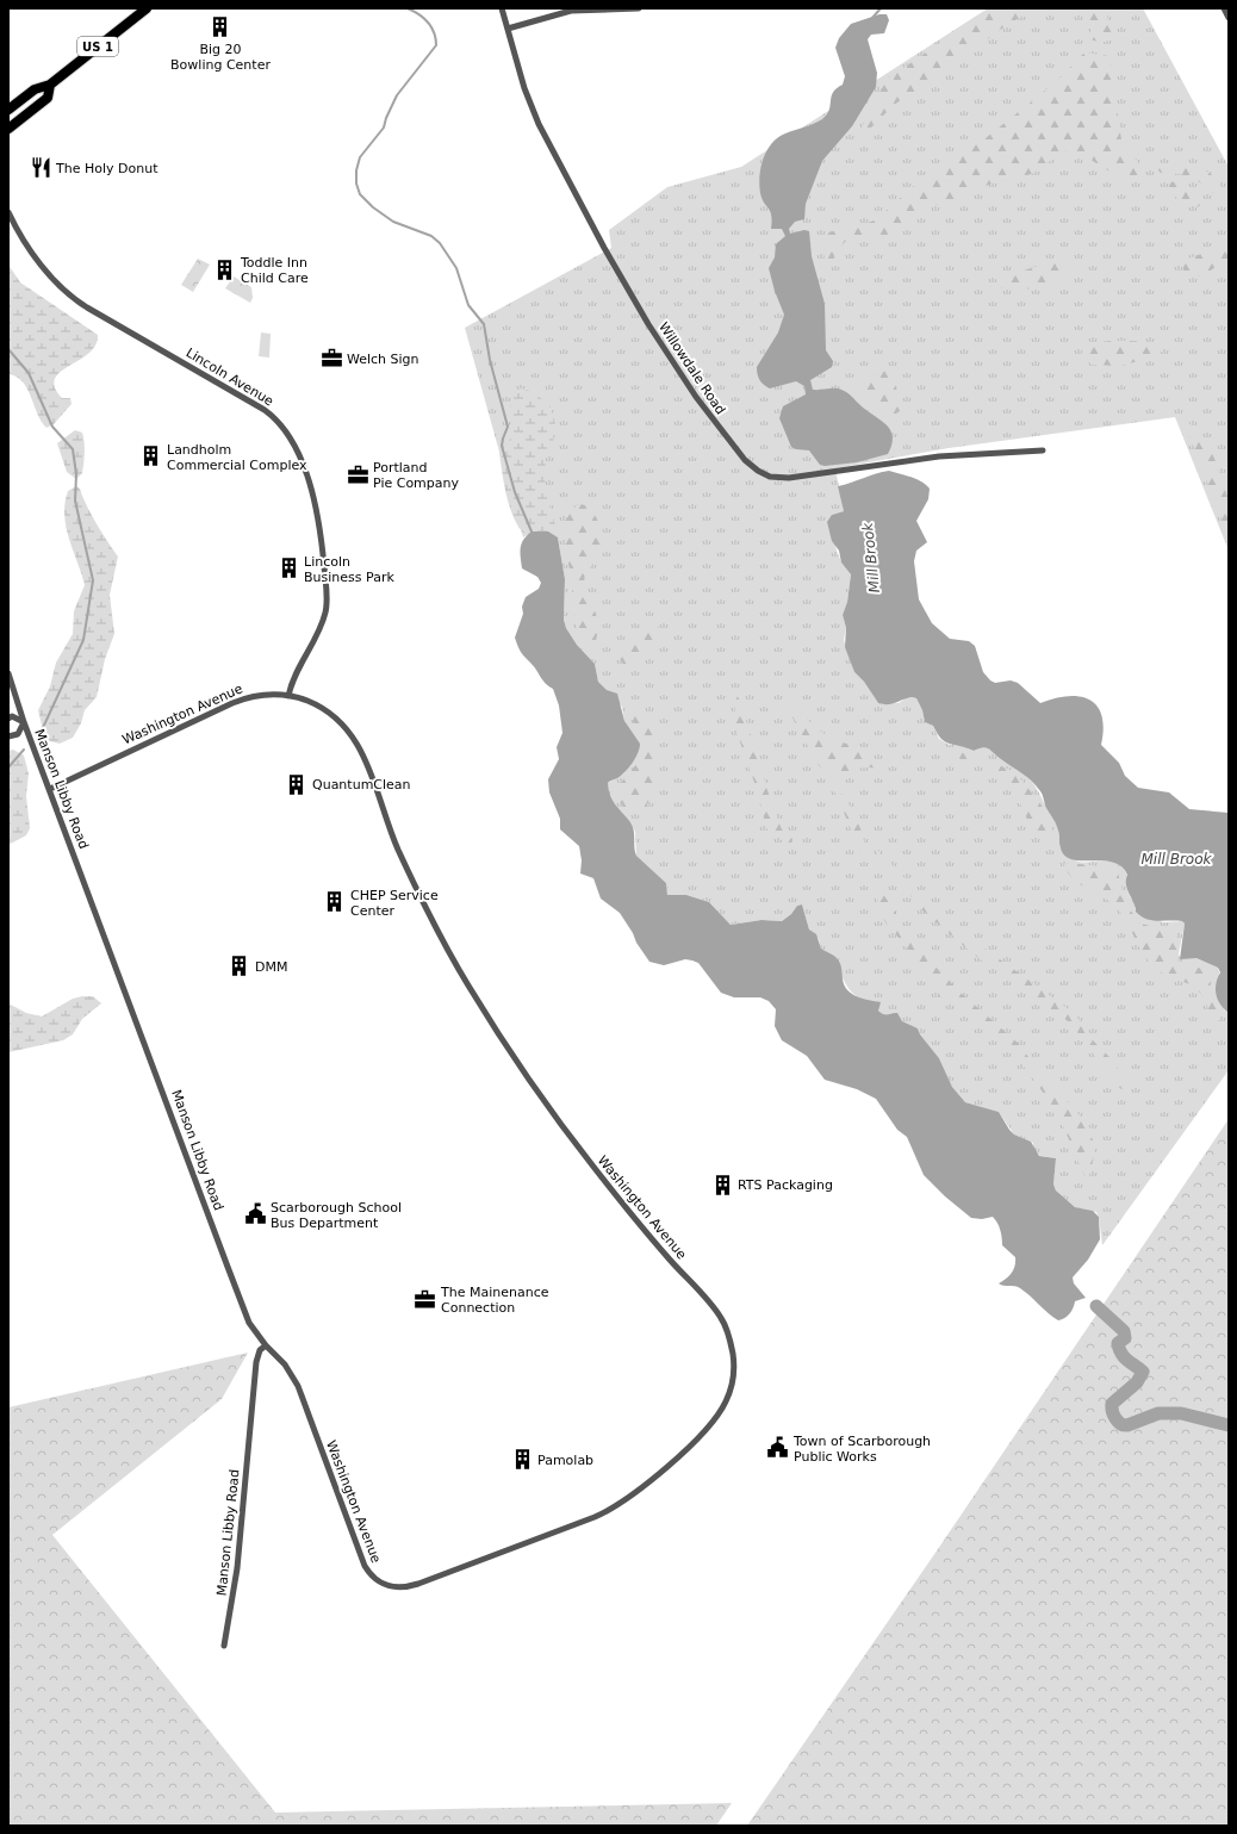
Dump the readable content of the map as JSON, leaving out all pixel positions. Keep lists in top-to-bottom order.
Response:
{
  "streets": {
    "main road": ["US 1"],
    "street": [
      "Willowdale Road",
      "Lincoln Avenue",
      "Washington Avenue",
      "Manson Libby Road"
    ]
  },
  "crossings": [
    ["Lincoln Avenue", "Washington Avenue"],
    ["Washington Avenue", "Manson Libby Road"]
  ],
  "water": ["Mill Brook"],
  "places": {
    "building": [
      "Big 20 Bowling Center",
      "Toddle Inn Child Care",
      "Landholm Commercial Complex",
      "Lincoln Business Park",
      "QuantumClean",
      "CHEP Service Center",
      "DMM",
      "RTS Packaging",
      "Pamolab"
    ],
    "restaurant": ["The Holy Donut"],
    "office": ["Welch Sign", "Portland Pie Company", "The Mainenance Connection"],
    "public building": ["Scarborough School Bus Department", "Town of Scarborough Public Works"]
  }
}
